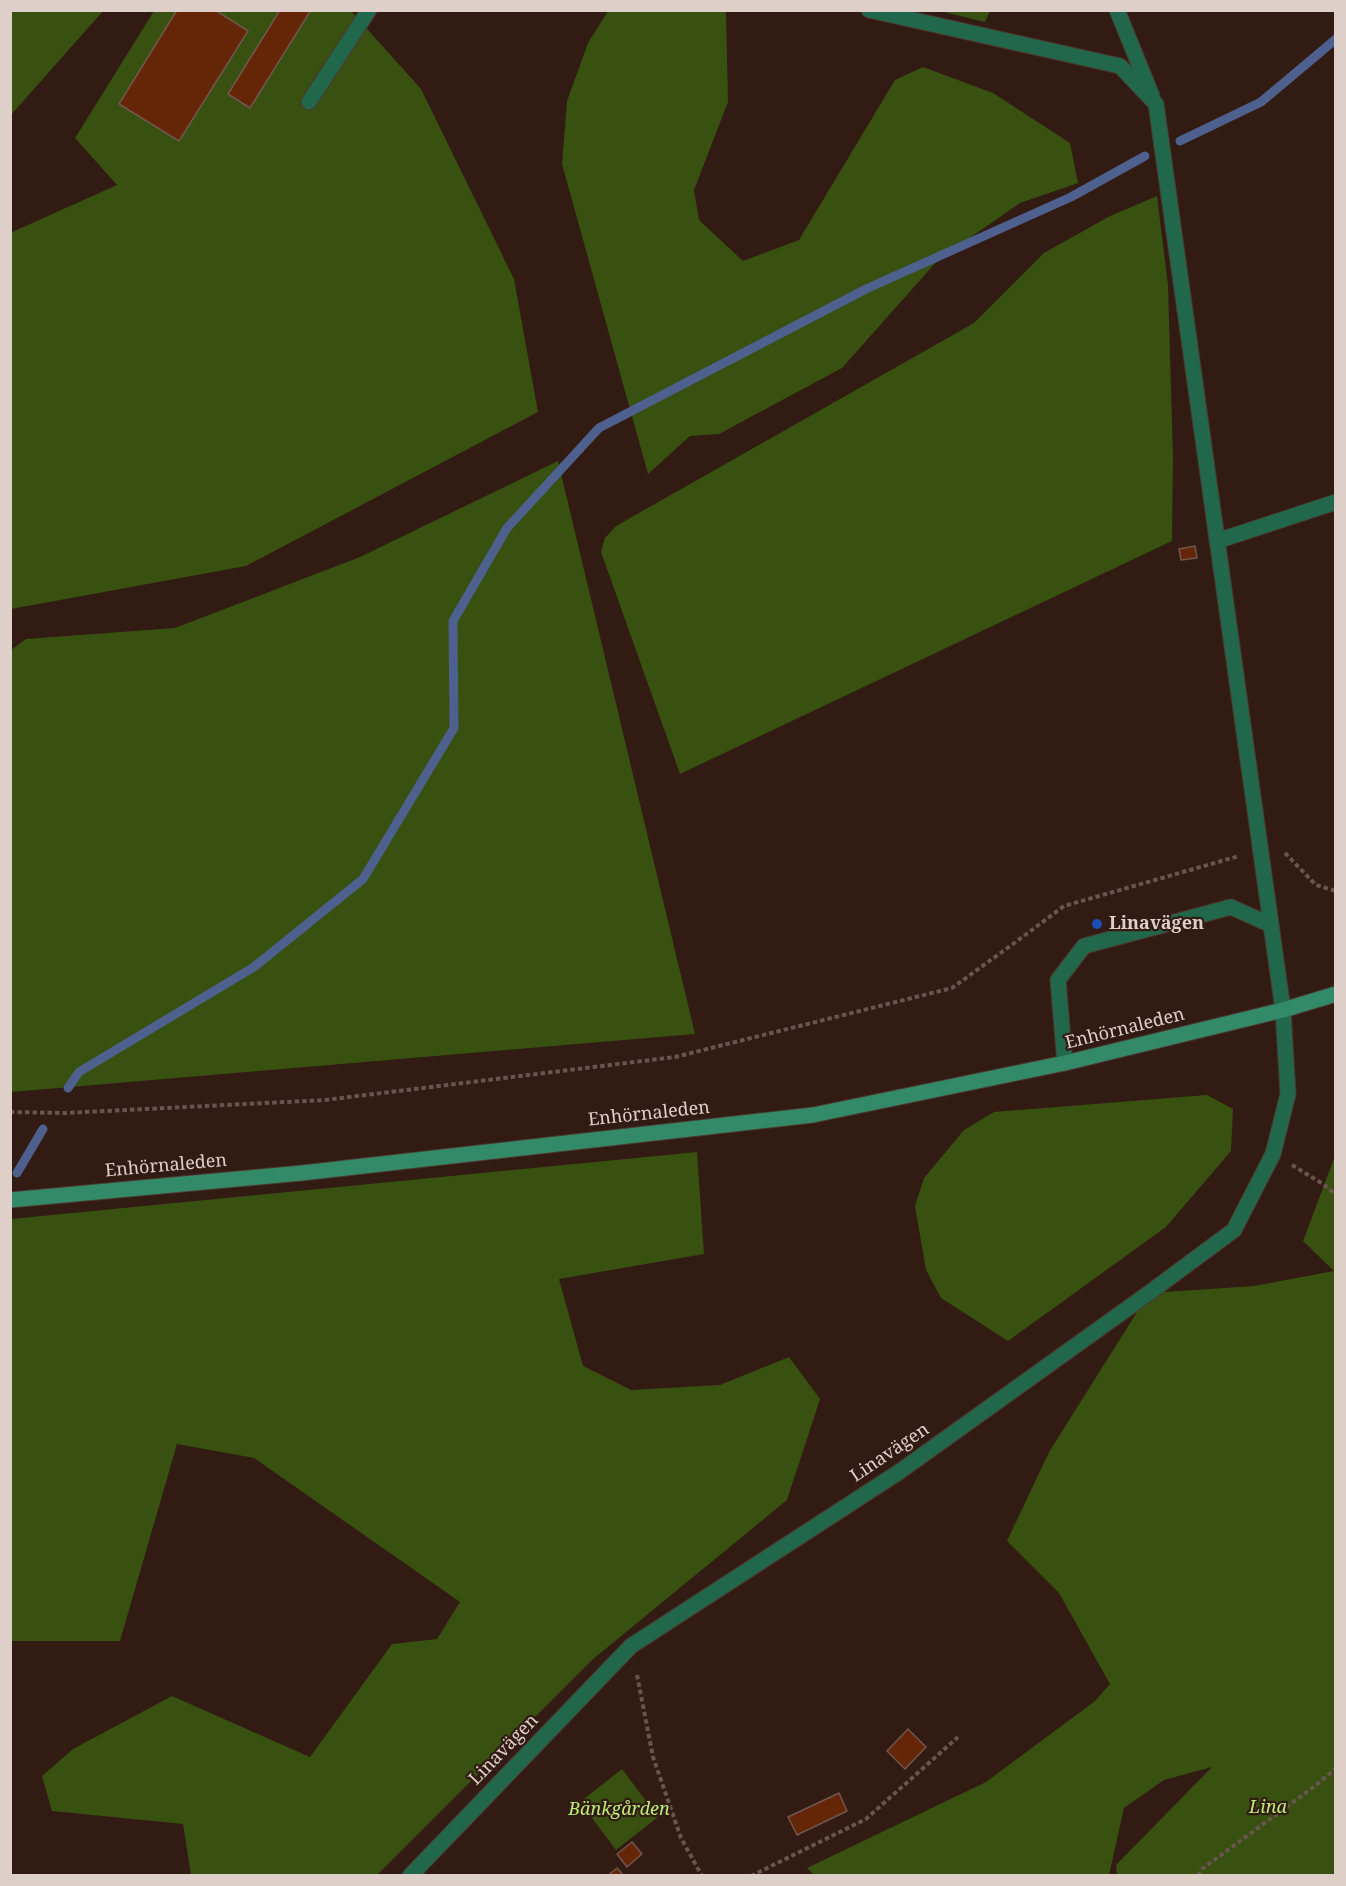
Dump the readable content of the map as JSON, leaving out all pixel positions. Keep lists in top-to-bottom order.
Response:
{
  "streets": {
    "street": ["Enhörnaleden", "Linavägen"]
  },
  "crossings": [
    ["Enhörnaleden", "Linavägen"]
  ],
  "parks": ["Lina", "Bänkgården"],
  "places": ["Linavägen"]
}
